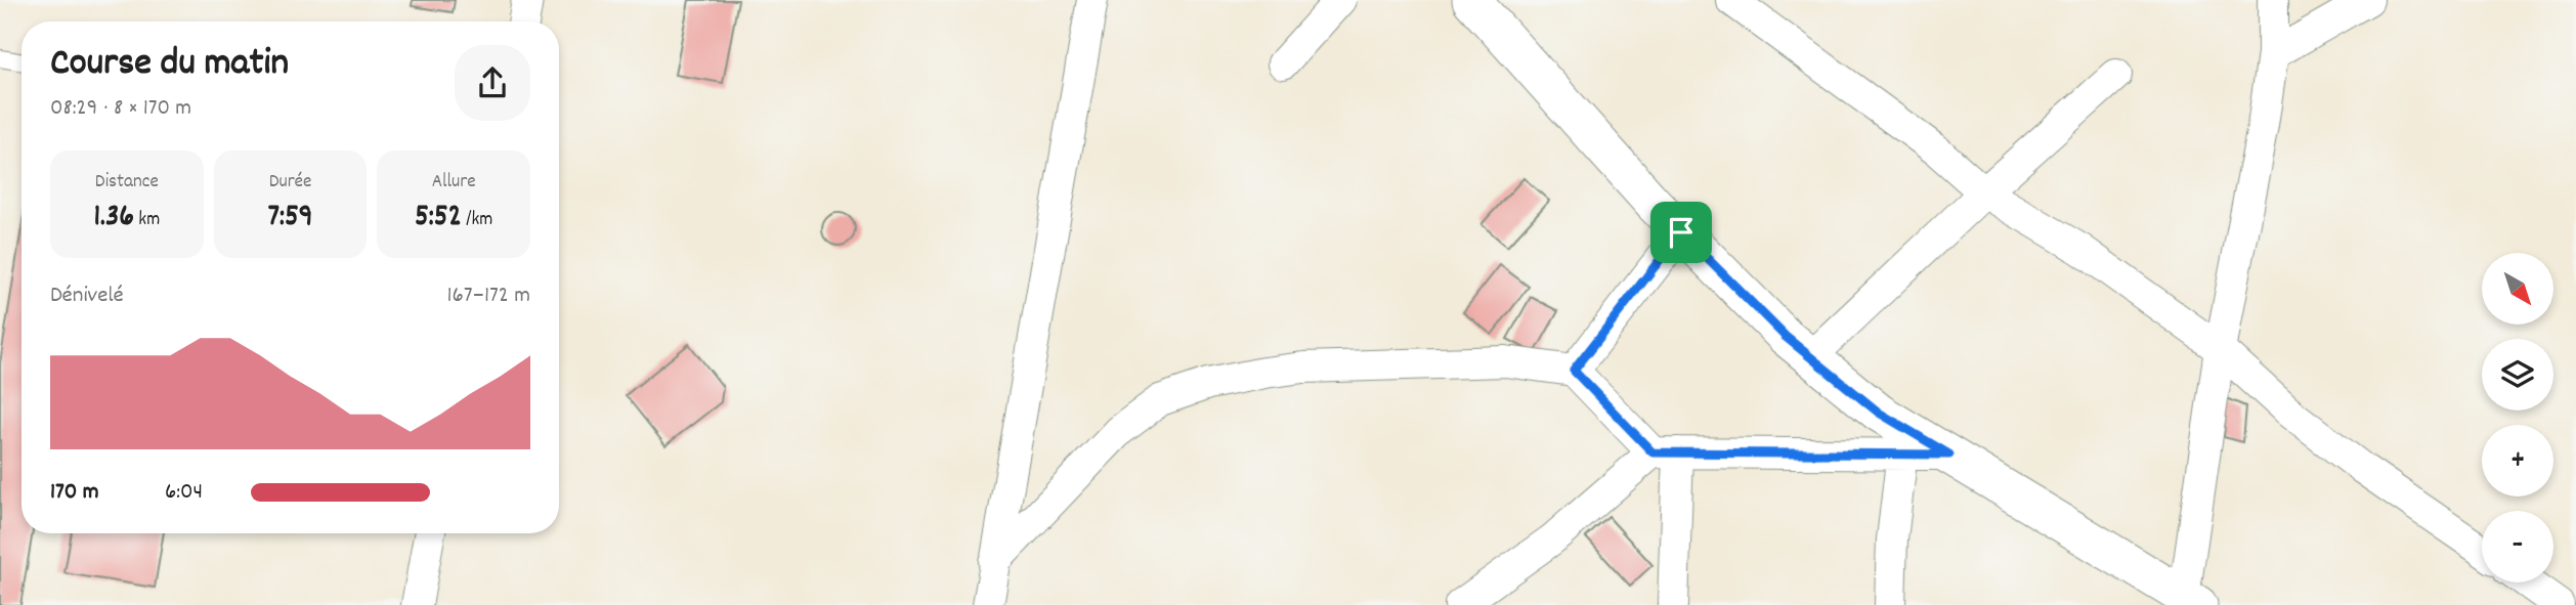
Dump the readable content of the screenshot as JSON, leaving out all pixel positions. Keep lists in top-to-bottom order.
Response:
{
  "north": "bottom right",
  "page": {
    "heading": ["Course du matin", "08:29 · 8 × 170 m"],
    "stats": [
      ["Distance", "1.36 km"],
      ["Durée", "7:59"],
      ["Allure", "5:52 /km"]
    ],
    "map_buttons": ["+", "−"],
    "chart": ["Dénivelé", "167–172 m"],
    "list": [
      {
        "name": "170 m",
        "note": "6:04"
      }
    ]
  }
}
